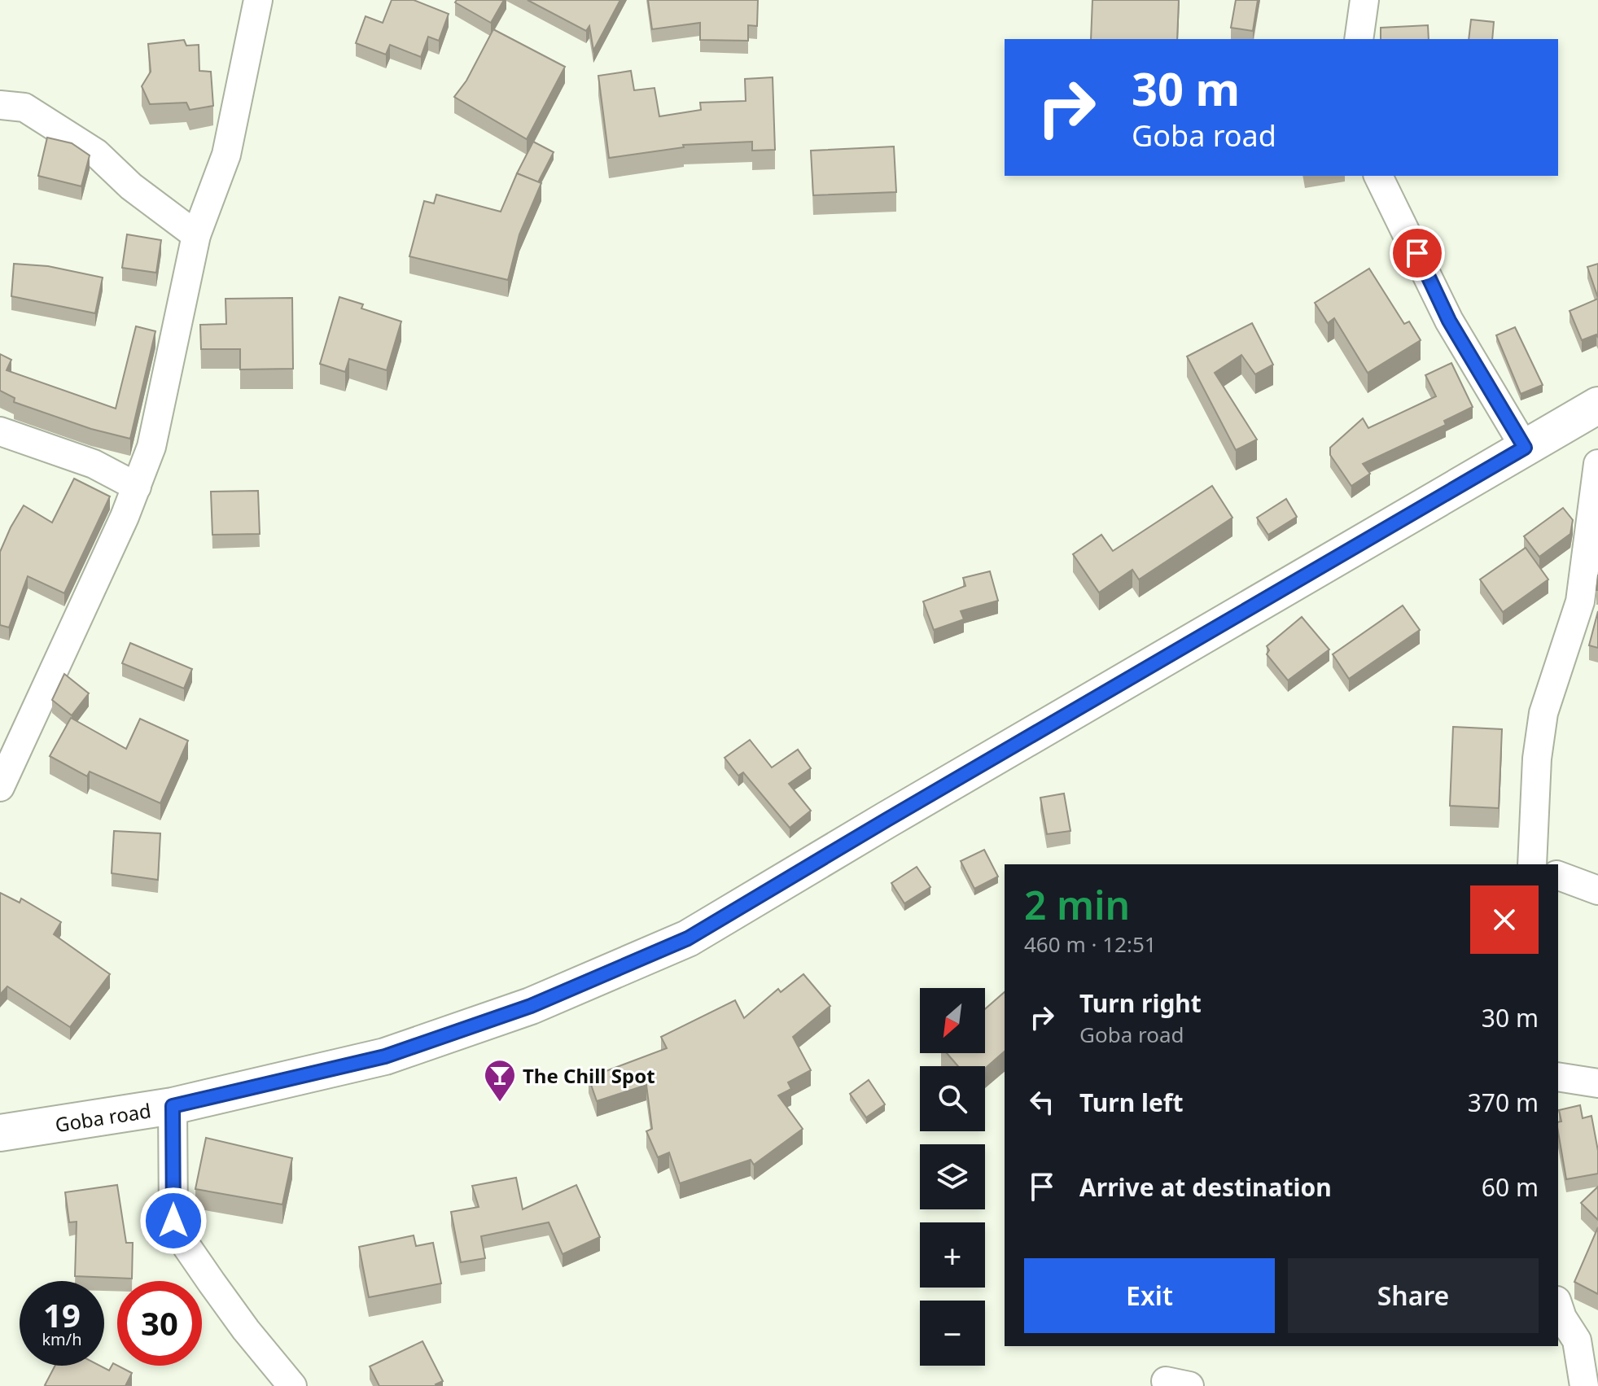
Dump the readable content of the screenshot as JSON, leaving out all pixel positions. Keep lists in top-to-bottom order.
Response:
{
  "streets": {
    "main road": ["Goba road"]
  },
  "places": {
    "bar": ["The Chill Spot"]
  },
  "north": "bottom left",
  "page": {
    "turn": ["30 m", "Goba road"],
    "heading": ["2 min", "460 m · 12:51"],
    "list": [
      {
        "name": "Turn right",
        "note": "Goba road",
        "value": "30 m"
      },
      {
        "name": "Turn left",
        "value": "370 m"
      },
      {
        "name": "Arrive at destination",
        "value": "60 m"
      }
    ],
    "map_buttons": ["+", "−"],
    "buttons": ["Exit", "Share"],
    "speed": "19 km/h",
    "limit": "30"
  }
}
